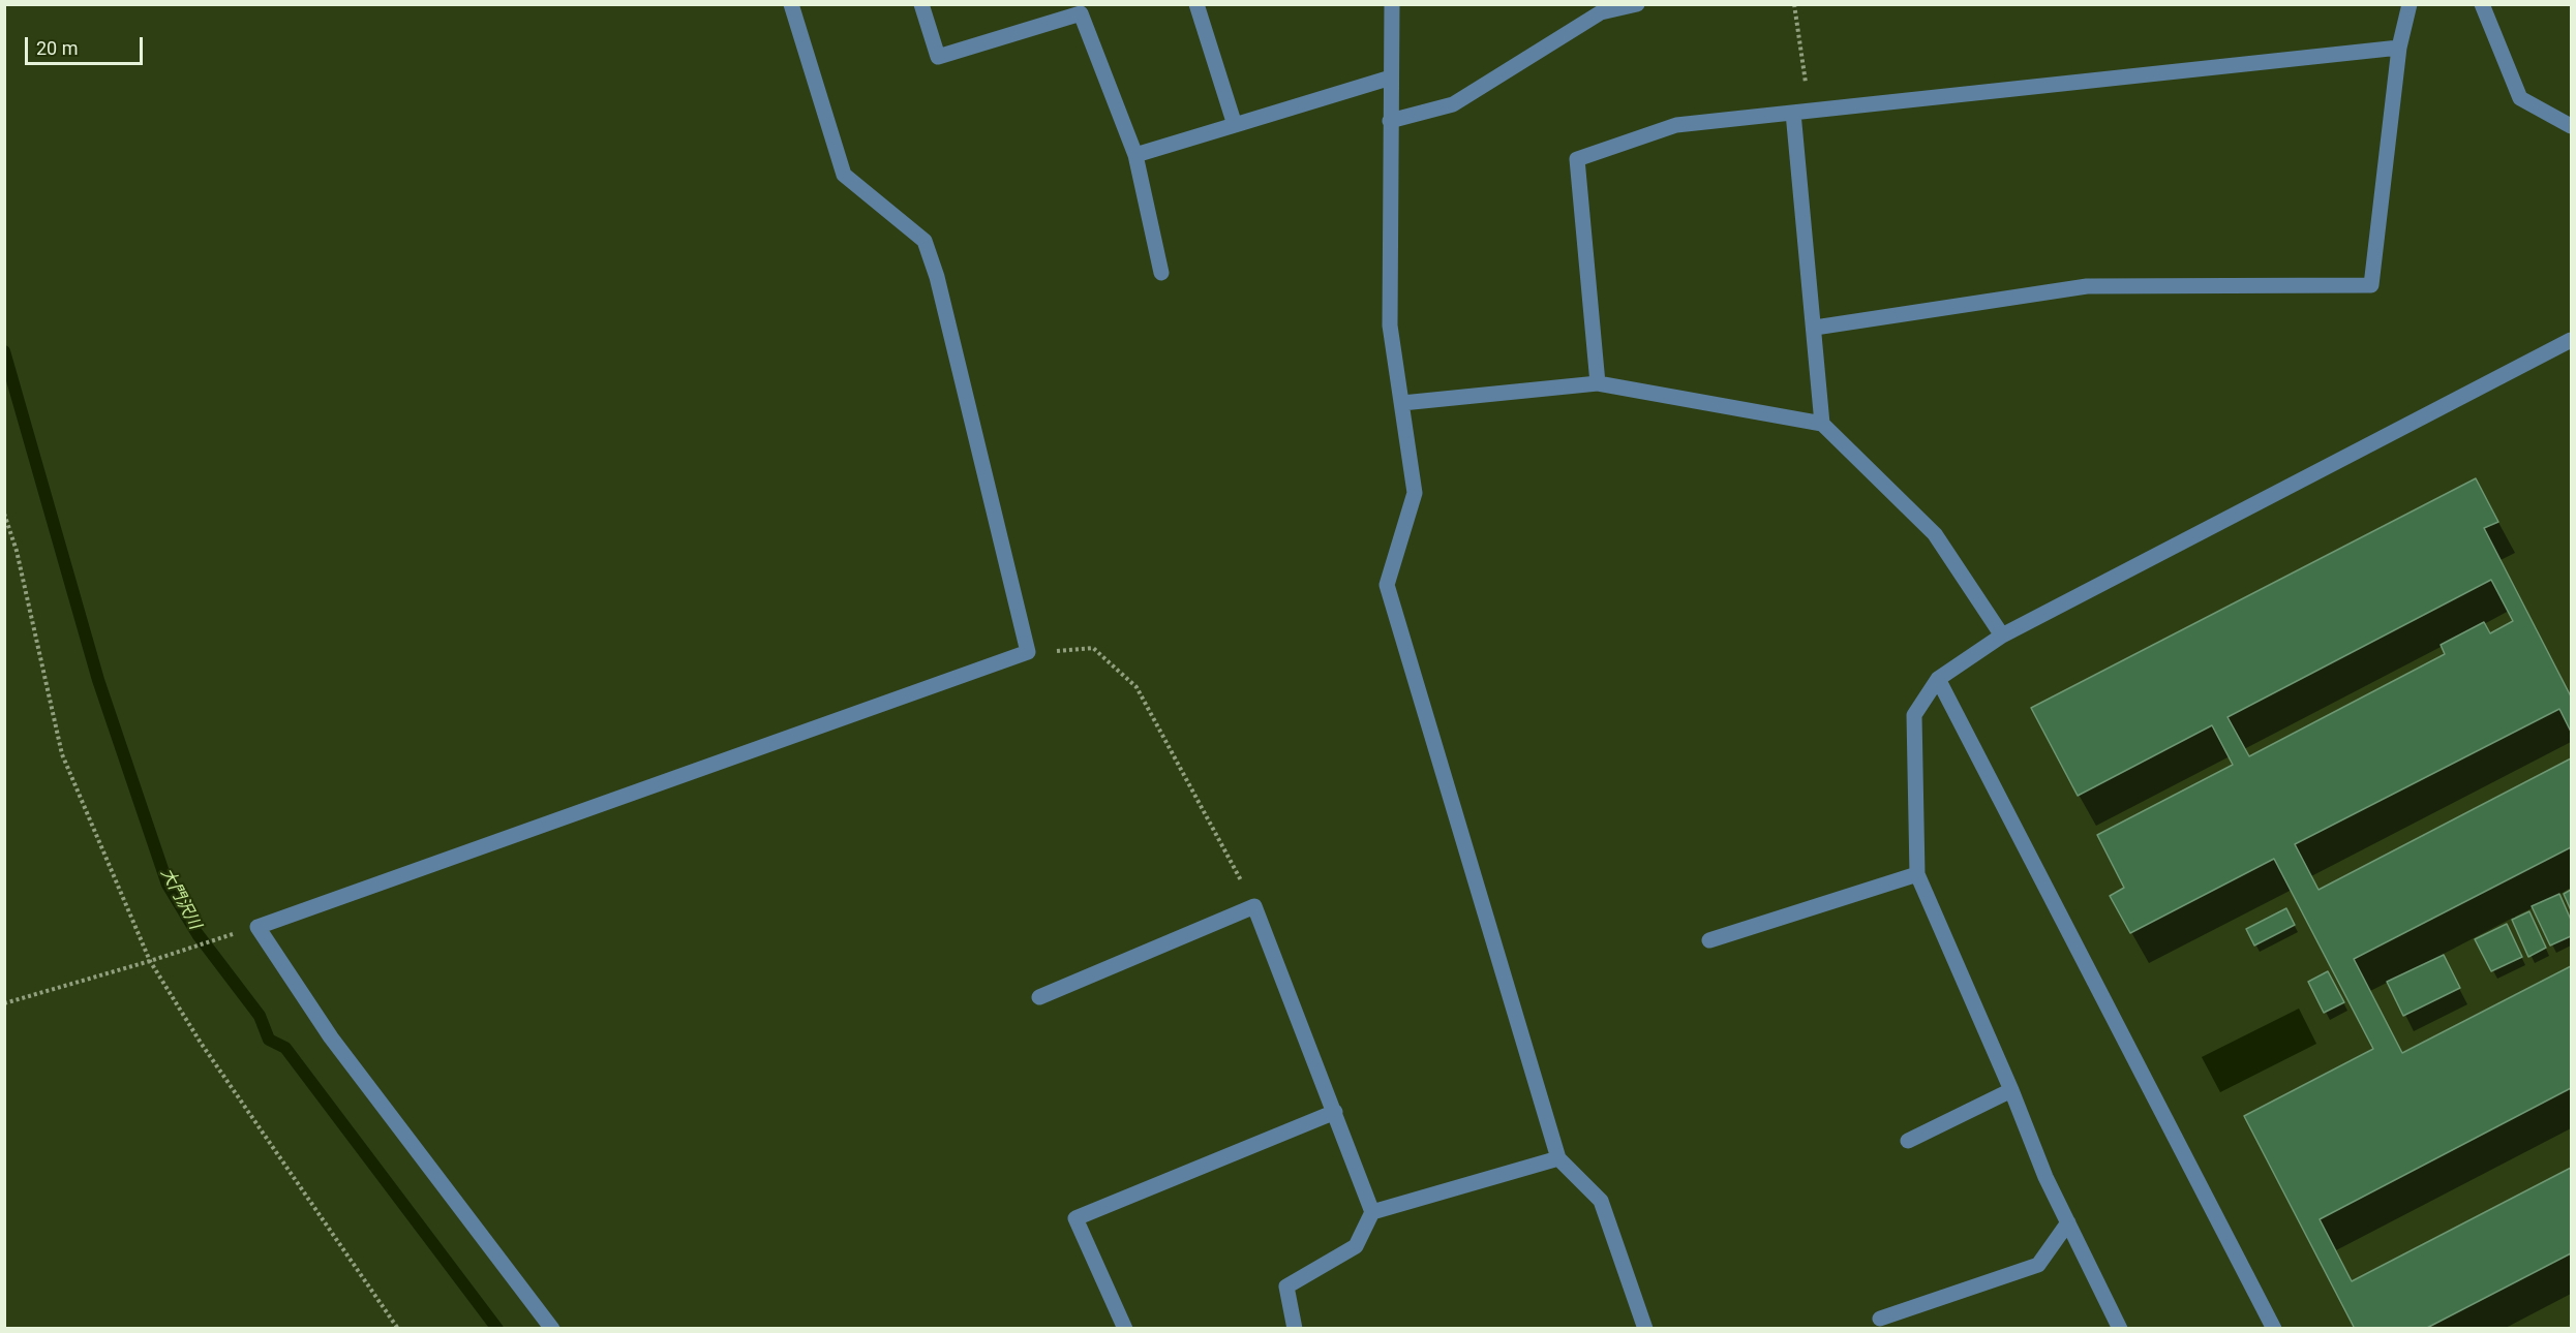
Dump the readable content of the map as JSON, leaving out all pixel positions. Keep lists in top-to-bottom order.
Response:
{
  "water": ["大門沢川"],
  "scale_bar": "20 m"
}
